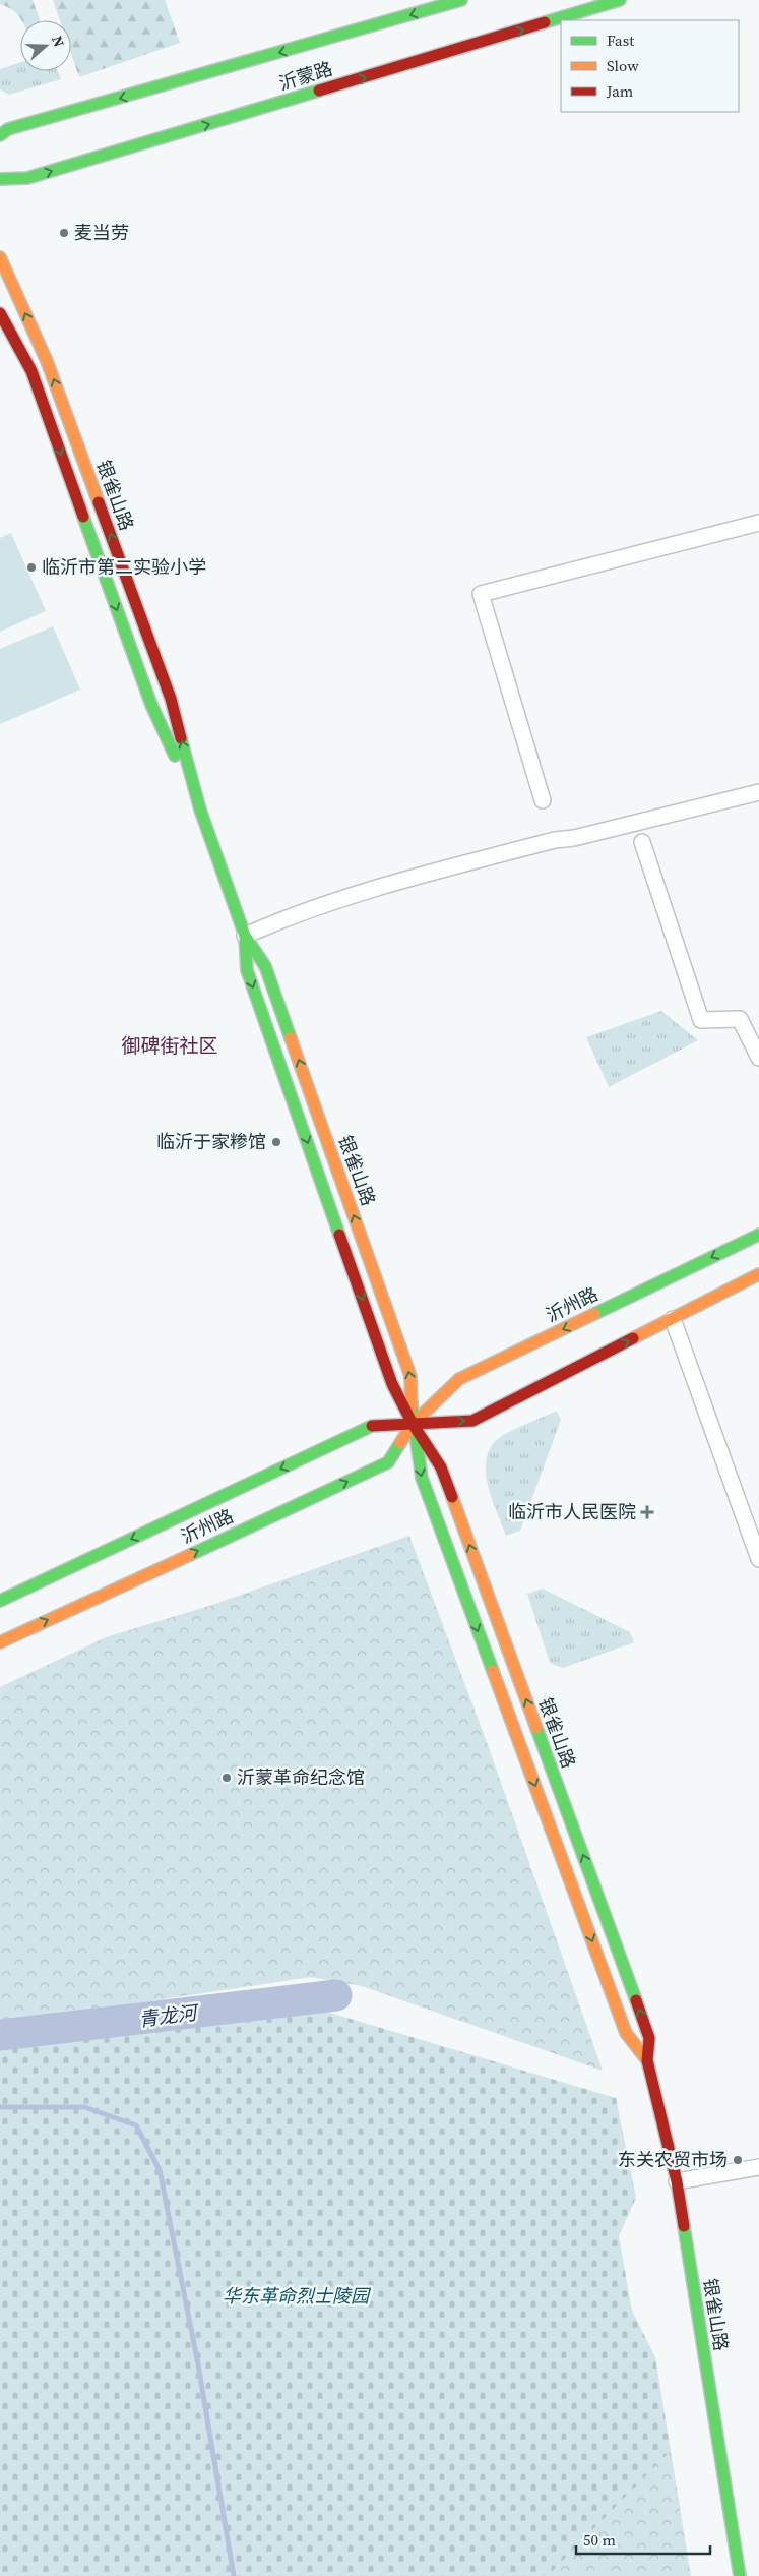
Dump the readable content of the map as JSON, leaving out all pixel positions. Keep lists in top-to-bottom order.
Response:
{
  "streets": {
    "main road": ["沂蒙路", "银雀山路", "沂州路"]
  },
  "crossings": [
    ["银雀山路", "沂州路"]
  ],
  "districts": ["御碑街社区"],
  "water": ["青龙河"],
  "parks": ["华东革命烈士陵园"],
  "places": {
    "other": [
      "麦当劳",
      "临沂市第二实验小学",
      "临沂于家糁馆",
      "沂蒙革命纪念馆",
      "东关农贸市场"
    ],
    "health": ["临沂市人民医院"]
  },
  "legend": ["Fast", "Slow", "Jam"],
  "scale_bar": "50 m",
  "north": "right"
}
